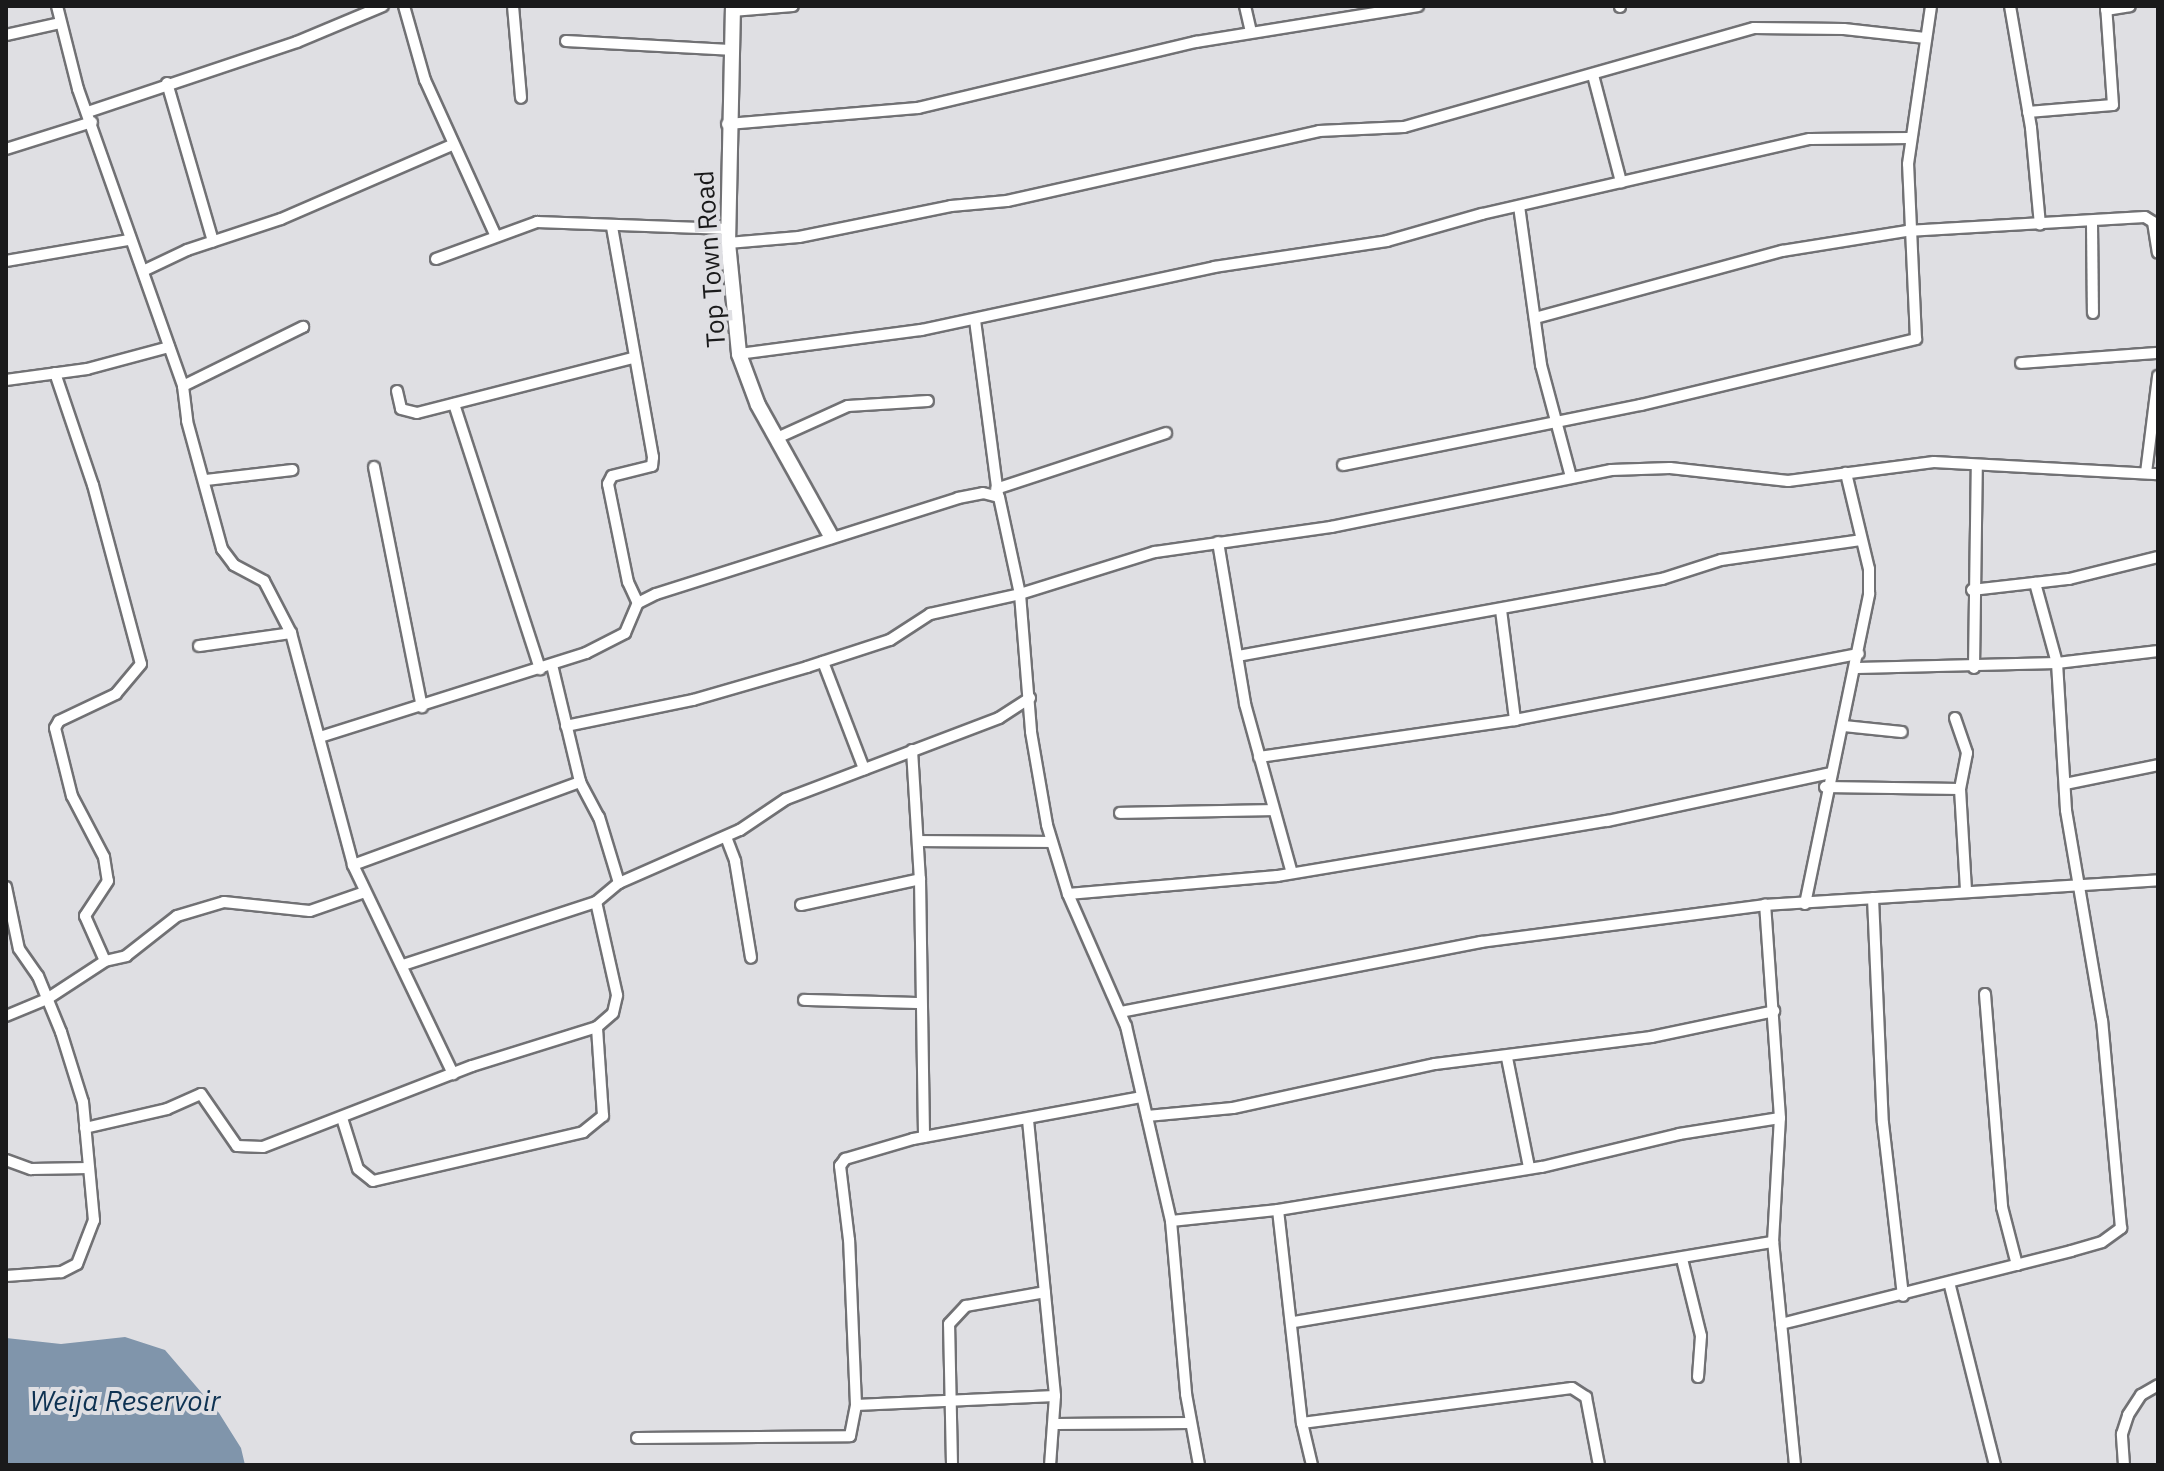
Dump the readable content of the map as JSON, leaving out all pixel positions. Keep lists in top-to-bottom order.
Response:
{
  "streets": {
    "street": ["Top Town Road"]
  },
  "water": ["Weija Reservoir"]
}
